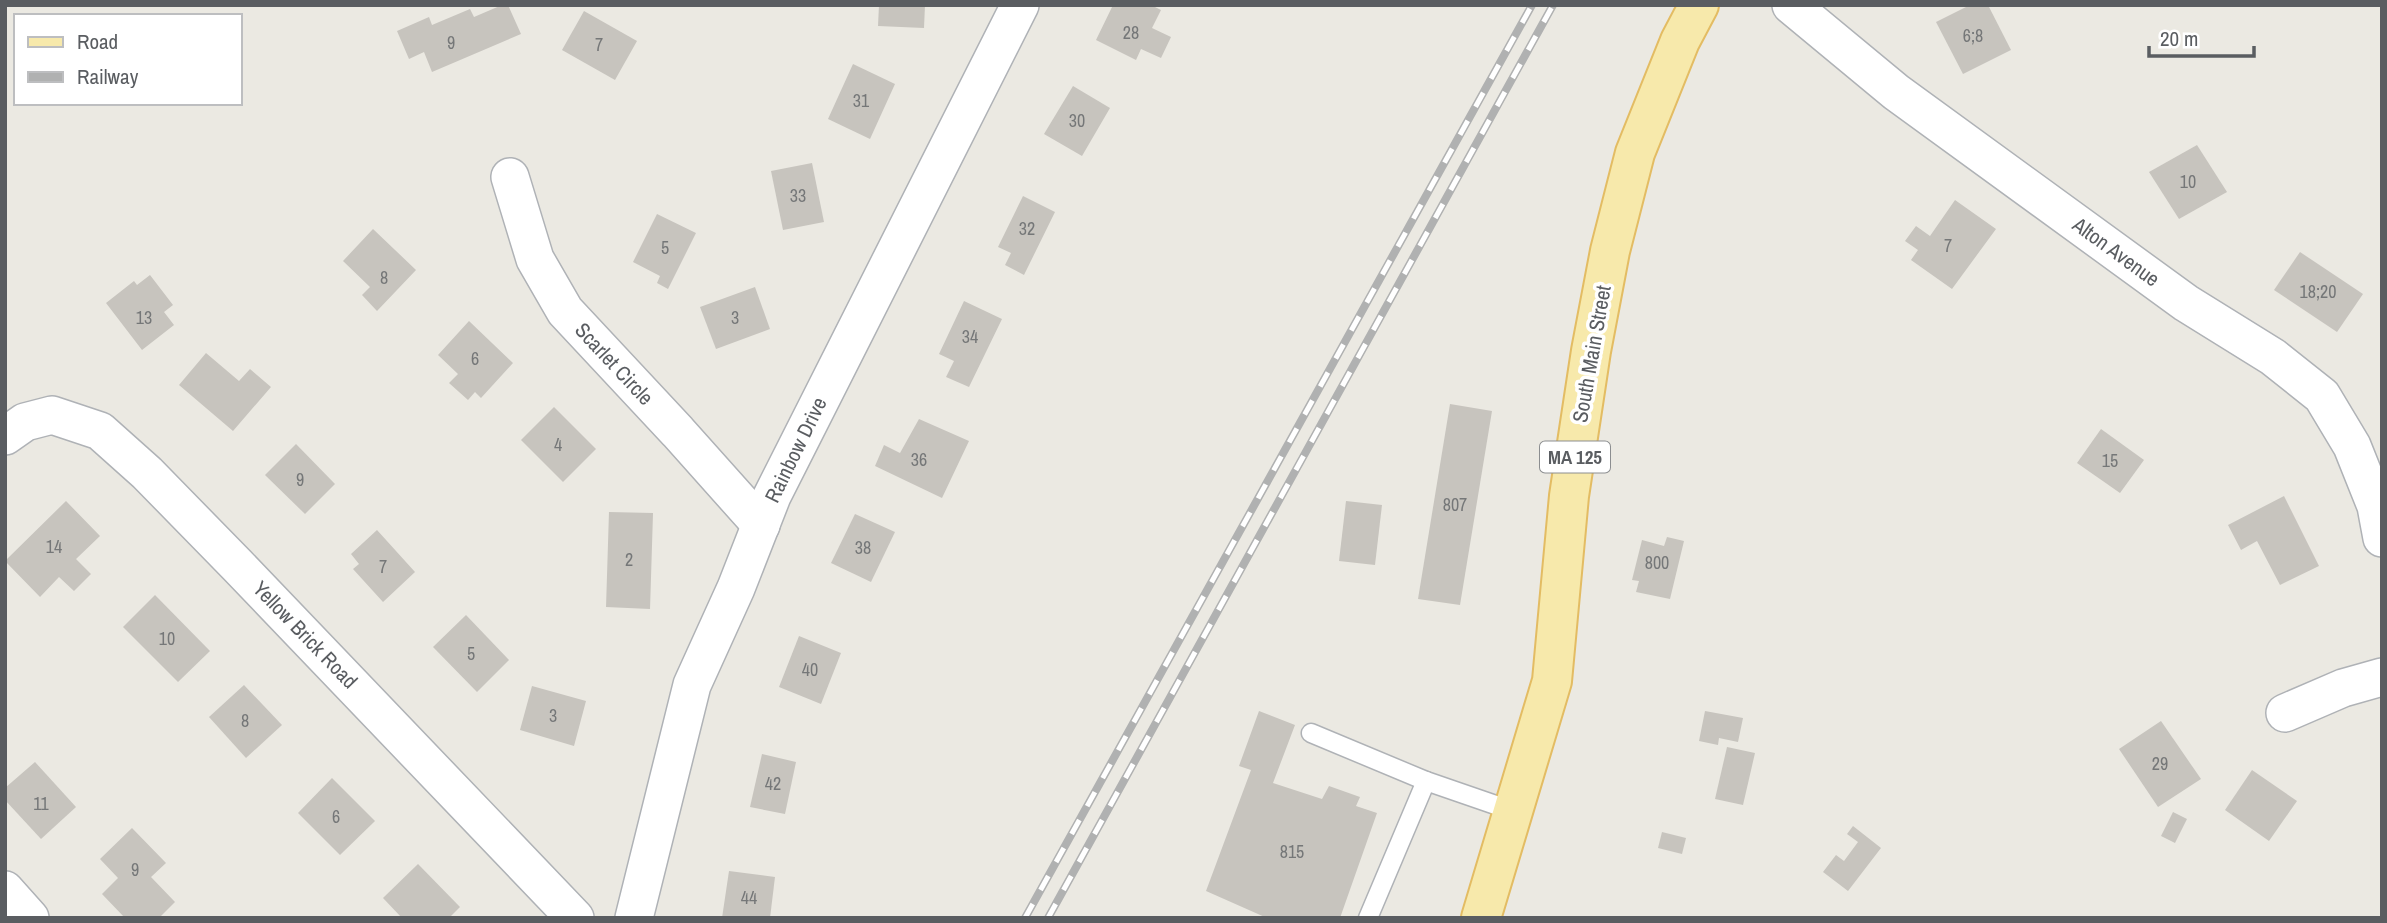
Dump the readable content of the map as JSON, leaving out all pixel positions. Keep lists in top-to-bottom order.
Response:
{
  "streets": {
    "main road": ["South Main Street", "MA 125"],
    "street": [
      "Alton Avenue",
      "Scarlet Circle",
      "Rainbow Drive",
      "Yellow Brick Road"
    ]
  },
  "crossings": [
    ["Scarlet Circle", "Rainbow Drive"]
  ],
  "house_numbers": [
    "28",
    "6;8",
    "9",
    "7",
    "31",
    "30",
    "10",
    "33",
    "32",
    "7",
    "5",
    "8",
    "18;20",
    "13",
    "3",
    "34",
    "6",
    "4",
    "36",
    "15",
    "9",
    "807",
    "14",
    "38",
    "2",
    "800",
    "7",
    "10",
    "5",
    "40",
    "3",
    "8",
    "29",
    "42",
    "11",
    "6",
    "815",
    "9",
    "44"
  ],
  "legend": ["Road", "Railway"],
  "scale_bar": "20 m"
}
